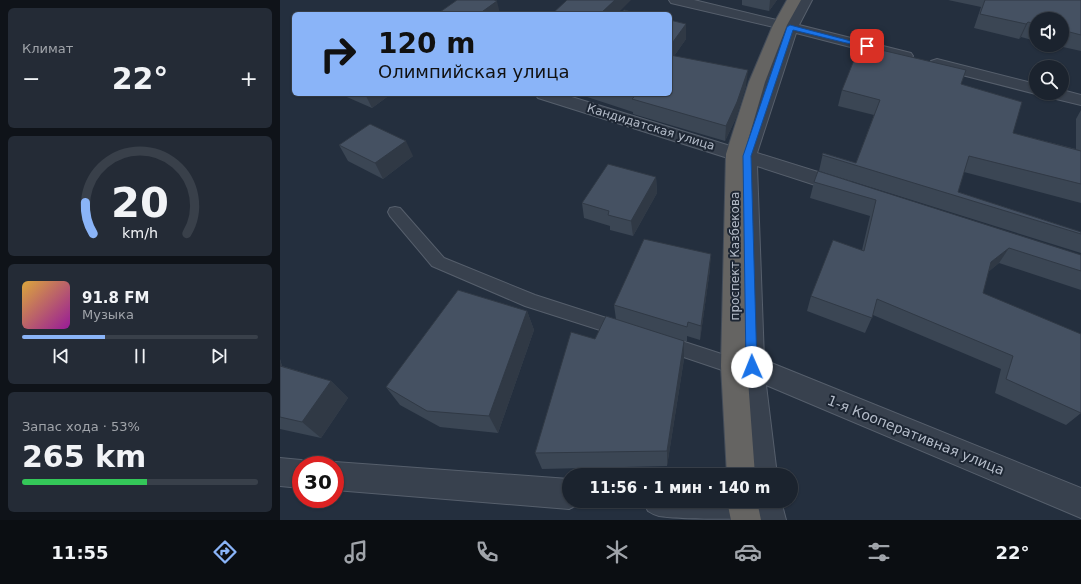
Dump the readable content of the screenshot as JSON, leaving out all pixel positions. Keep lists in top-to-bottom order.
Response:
{
  "streets": {
    "street": ["Кандидатская улица", "1-я Кооперативная улица"]
  },
  "page": {
    "tile": [
      "Климат",
      ["Запас хода · 53%", "265 km"]
    ],
    "turn": ["120 m", "Олимпийская улица"],
    "heat": ["−", "22°", "+"],
    "song": ["91.8 FM", "Музыка"],
    "limit": "30",
    "trip": "11:56 · 1 мин · 140 m",
    "tabs": ["11:55", "22°"],
    "gauge": ["20", "km/h"]
  }
}
